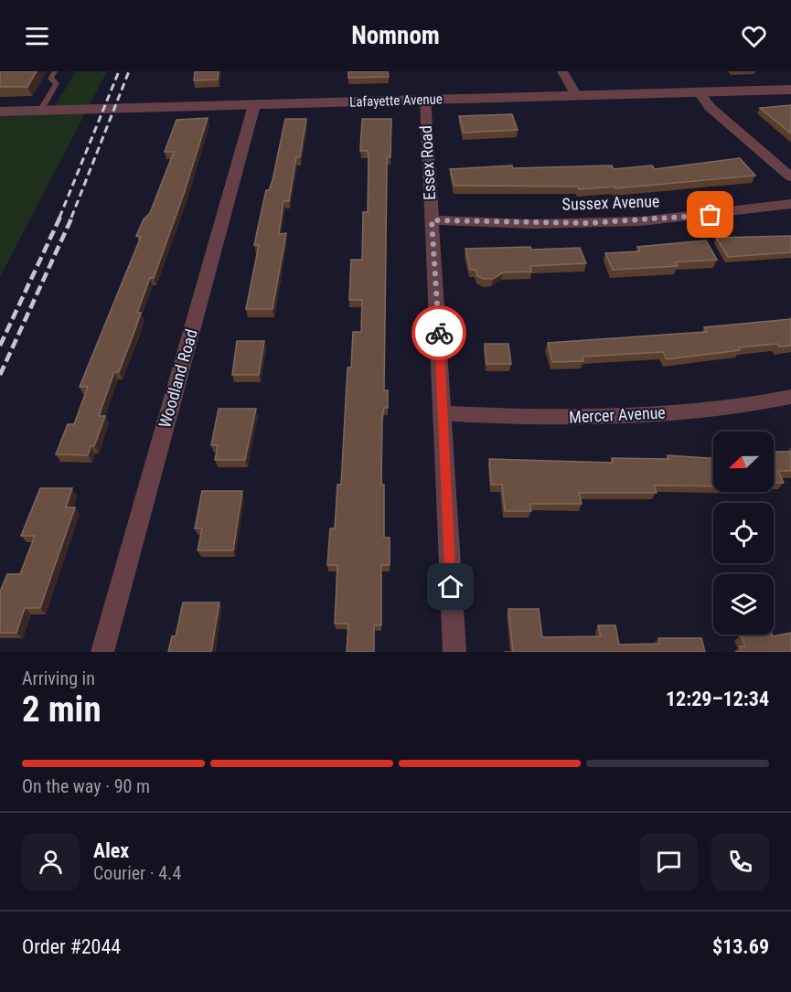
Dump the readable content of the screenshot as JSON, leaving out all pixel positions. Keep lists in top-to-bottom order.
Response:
{
  "streets": {
    "street": [
      "Lafayette Avenue",
      "Essex Road",
      "Sussex Avenue",
      "Woodland Road",
      "Mercer Avenue"
    ]
  },
  "crossings": [
    ["Lafayette Avenue", "Essex Road"],
    ["Lafayette Avenue", "Woodland Road"],
    ["Essex Road", "Sussex Avenue"],
    ["Essex Road", "Mercer Avenue"]
  ],
  "north": "left",
  "page": {
    "header": "Nomnom",
    "heading": ["2 min", "Arriving in", "12:29–12:34"],
    "panel": [
      "Alex",
      "Courier · 4.4",
      "Order #2044",
      "$13.69"
    ],
    "bar": "On the way · 90 m"
  }
}
